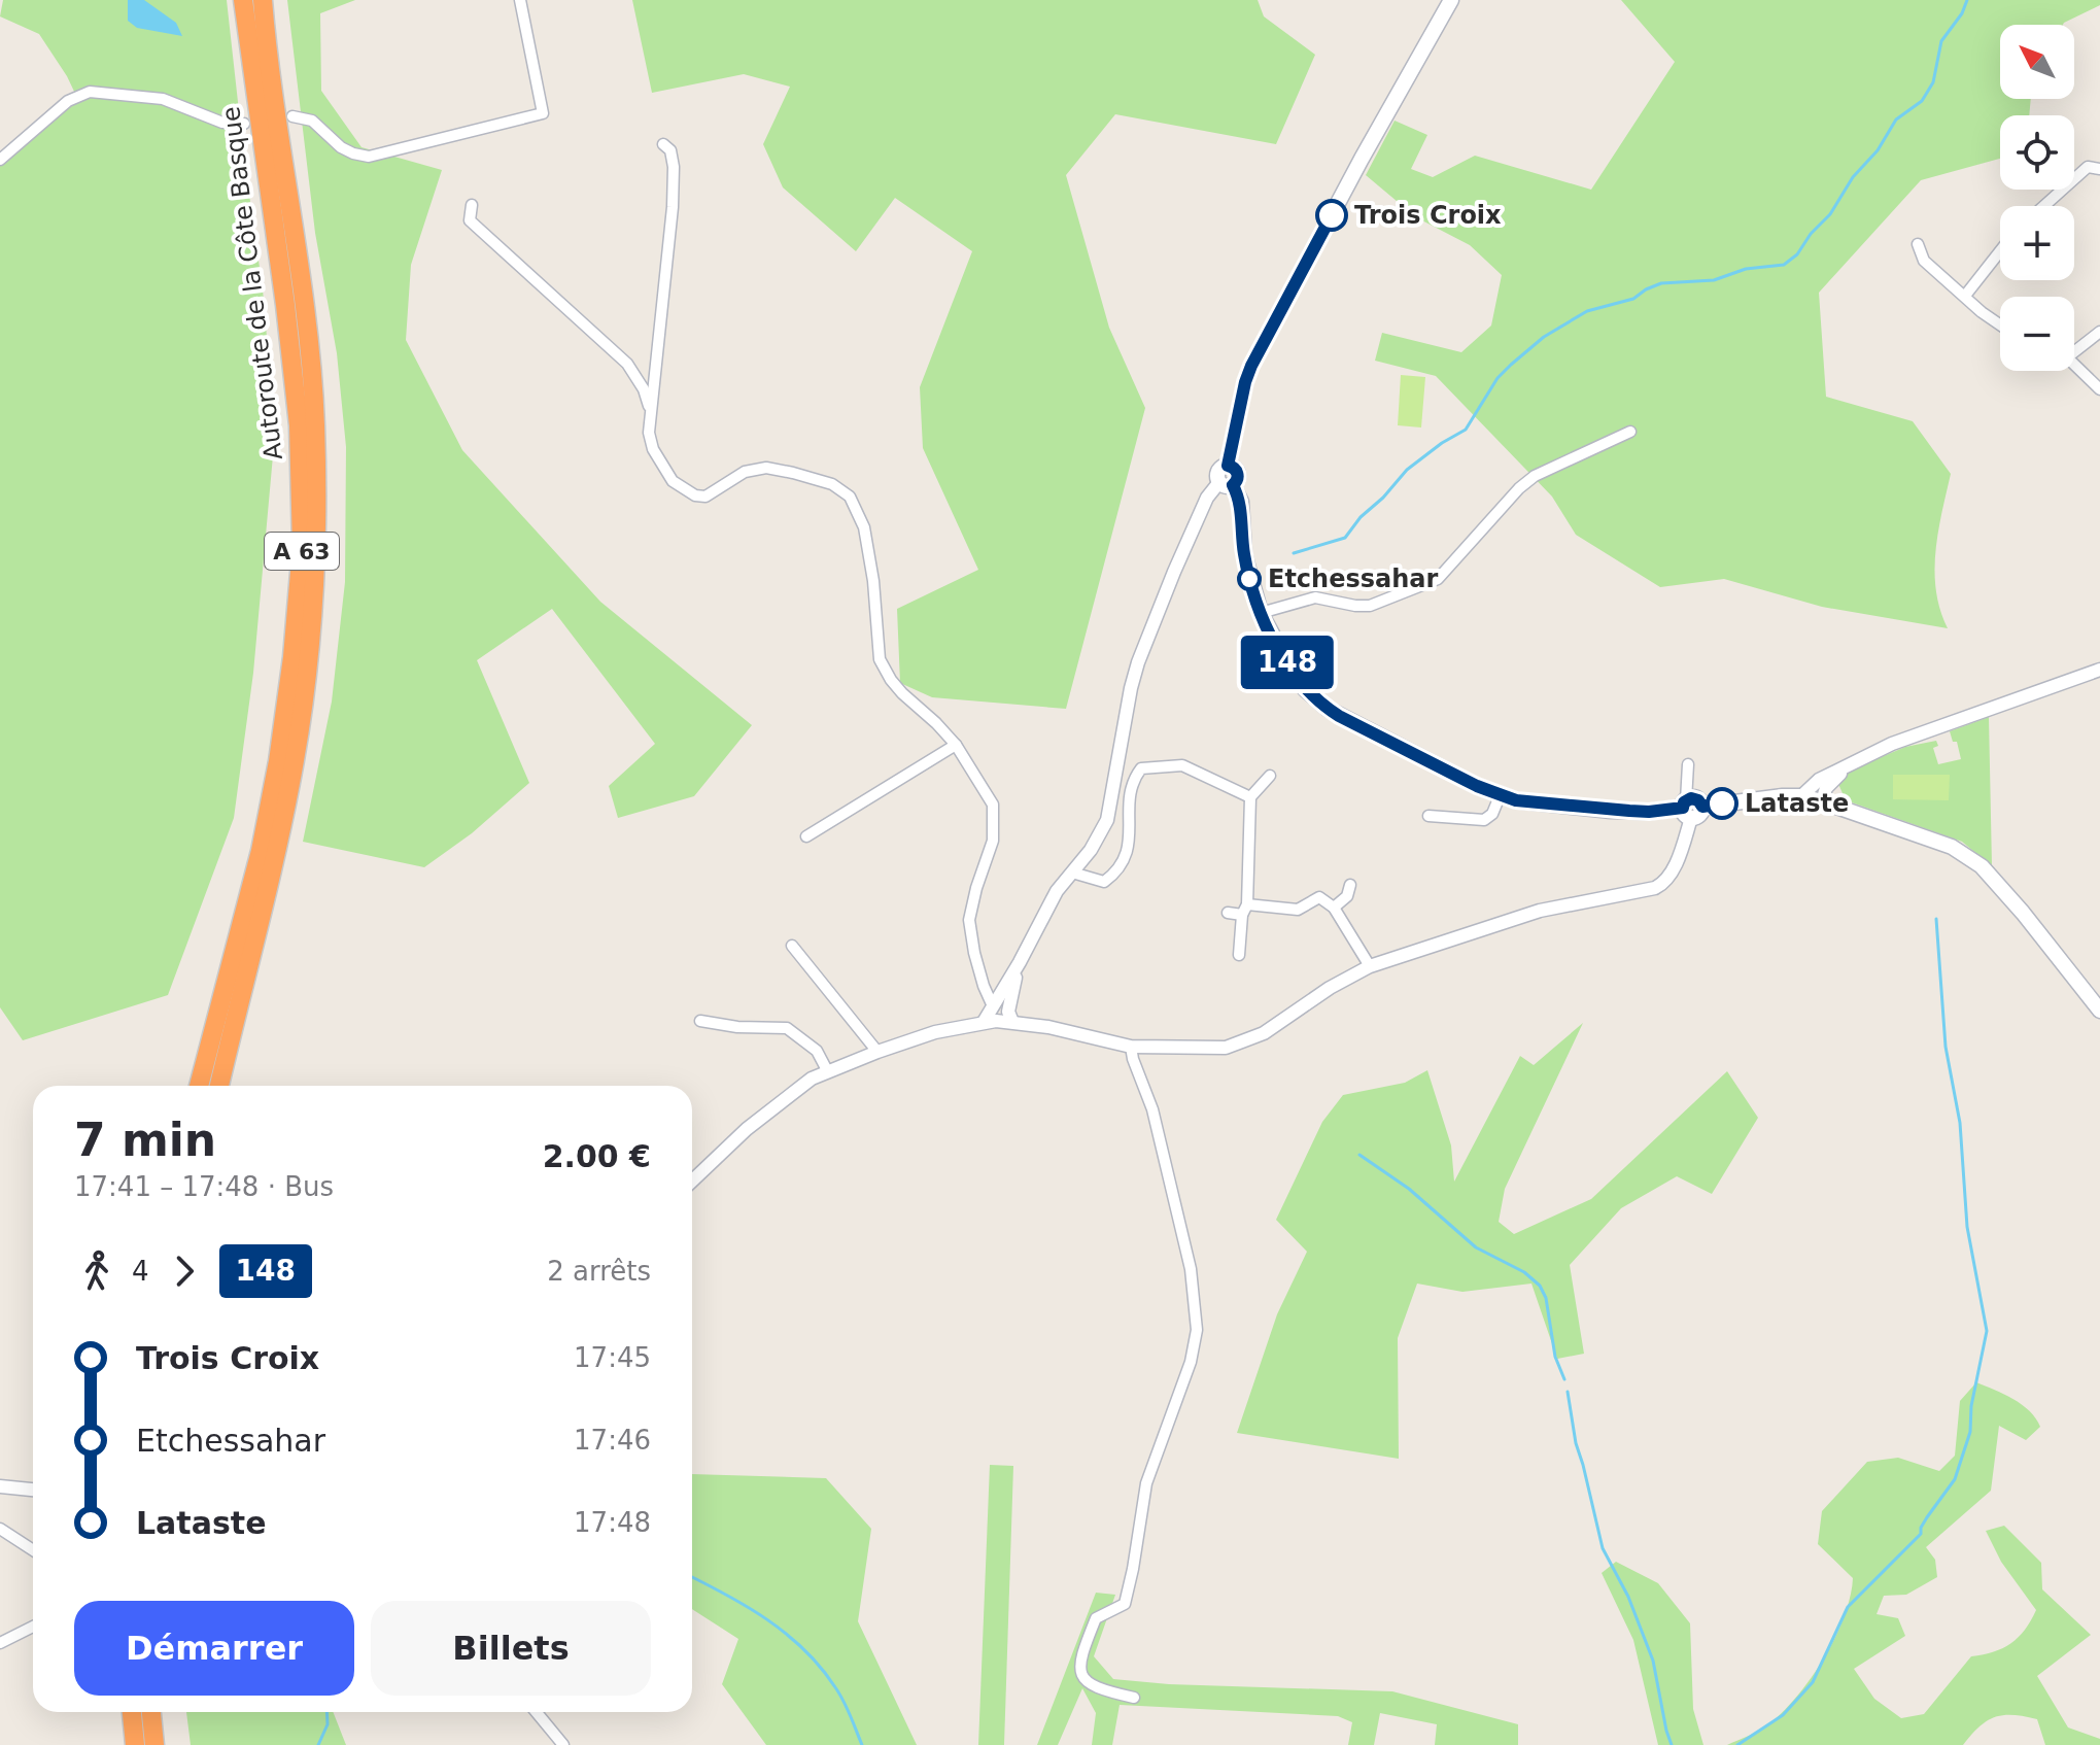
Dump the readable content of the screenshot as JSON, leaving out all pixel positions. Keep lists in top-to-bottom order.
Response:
{
  "streets": {
    "highway": ["Autoroute de la Côte Basque", "A 63"]
  },
  "places": ["Trois Croix", "Etchessahar", "Lataste"],
  "lines": ["bus line 148"],
  "north": "top left",
  "page": {
    "on_map": "148",
    "map_buttons": ["+", "−"],
    "heading": ["7 min", "17:41 – 17:48 · Bus", "2.00 €"],
    "legs": ["4", "148", "2 arrêts"],
    "list": [
      {
        "name": "Trois Croix",
        "value": "17:45"
      },
      {
        "name": "Etchessahar",
        "value": "17:46"
      },
      {
        "name": "Lataste",
        "value": "17:48"
      }
    ],
    "buttons": ["Démarrer", "Billets"]
  }
}
